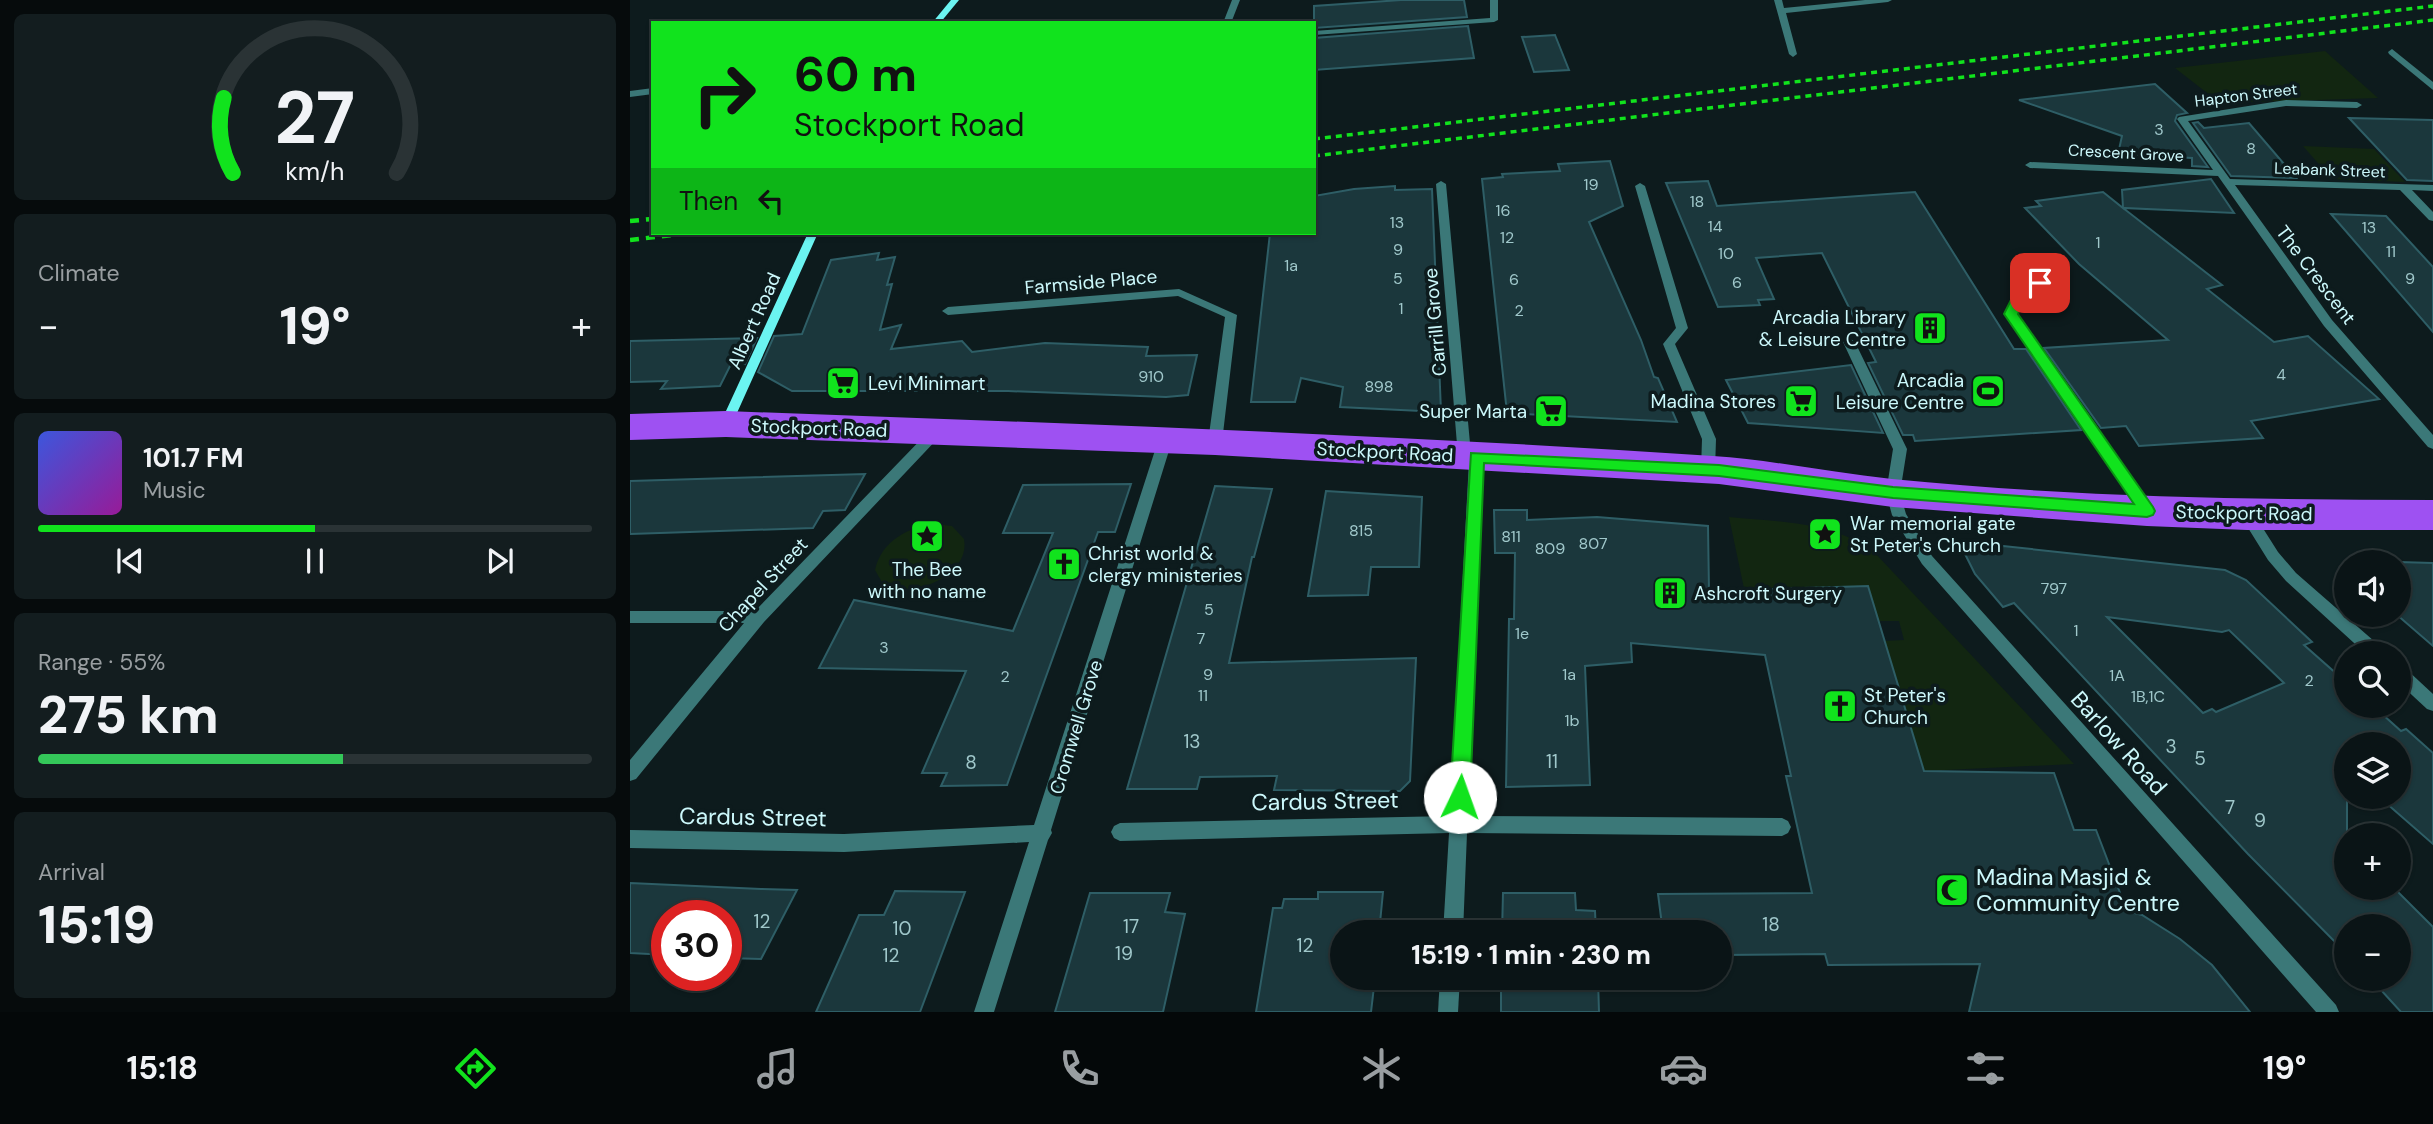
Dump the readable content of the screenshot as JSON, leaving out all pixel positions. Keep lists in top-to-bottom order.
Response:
{
  "streets": {
    "highway": ["Stockport Road"],
    "main road": ["Albert Road"],
    "street": [
      "Hapton Street",
      "Crescent Grove",
      "Leabank Street",
      "The Crescent",
      "Farmside Place",
      "Carrill Grove",
      "Chapel Street",
      "Cromwell Grove",
      "Barlow Road",
      "Cardus Street"
    ]
  },
  "crossings": [
    ["Hapton Street", "The Crescent"],
    ["Crescent Grove", "Leabank Street"],
    ["Crescent Grove", "The Crescent"],
    ["Leabank Street", "The Crescent"],
    ["Farmside Place", "Stockport Road"],
    ["Albert Road", "Stockport Road"],
    ["Carrill Grove", "Stockport Road"],
    ["Carrill Grove", "Cardus Street"],
    ["Stockport Road", "Chapel Street"],
    ["Stockport Road", "Cromwell Grove"],
    ["Stockport Road", "Barlow Road"],
    ["Cromwell Grove", "Cardus Street"]
  ],
  "places": {
    "building": ["Arcadia Library & Leisure Centre", "Ashcroft Surgery"],
    "supermarket": ["Levi Minimart", "Madina Stores", "Super Marta"],
    "sports": ["Arcadia Leisure Centre"],
    "place": ["War memorial gate St Peter's Church", "The Bee with no name"],
    "church": ["Christ world & clergy ministeries", "St Peter's Church"],
    "mosque": ["Madina Masjid & Community Centre"]
  },
  "house_numbers": [
    "3",
    "8",
    "19",
    "18",
    "16",
    "13",
    "14",
    "13",
    "12",
    "1",
    "9",
    "11",
    "10",
    "1a",
    "5",
    "9",
    "6",
    "6",
    "1",
    "2",
    "4",
    "910",
    "898",
    "815",
    "811",
    "807",
    "809",
    "797",
    "5",
    "1",
    "1e",
    "7",
    "3",
    "9",
    "1a",
    "1A",
    "2",
    "2",
    "11",
    "1B,1C",
    "1b",
    "13",
    "3",
    "5",
    "11",
    "8",
    "7",
    "9",
    "12",
    "18",
    "17",
    "10",
    "12",
    "19",
    "12"
  ],
  "page": {
    "turn": ["60 m", "Stockport Road"],
    "then": "Then",
    "tile": [
      "Climate",
      ["Range · 55%", "275 km"],
      ["Arrival", "15:19"]
    ],
    "heat": ["−", "19°", "+"],
    "song": ["101.7 FM", "Music"],
    "map_buttons": ["+", "−"],
    "limit": "30",
    "trip": "15:19 · 1 min · 230 m",
    "tabs": ["15:18", "19°"],
    "gauge": ["27", "km/h"]
  }
}
